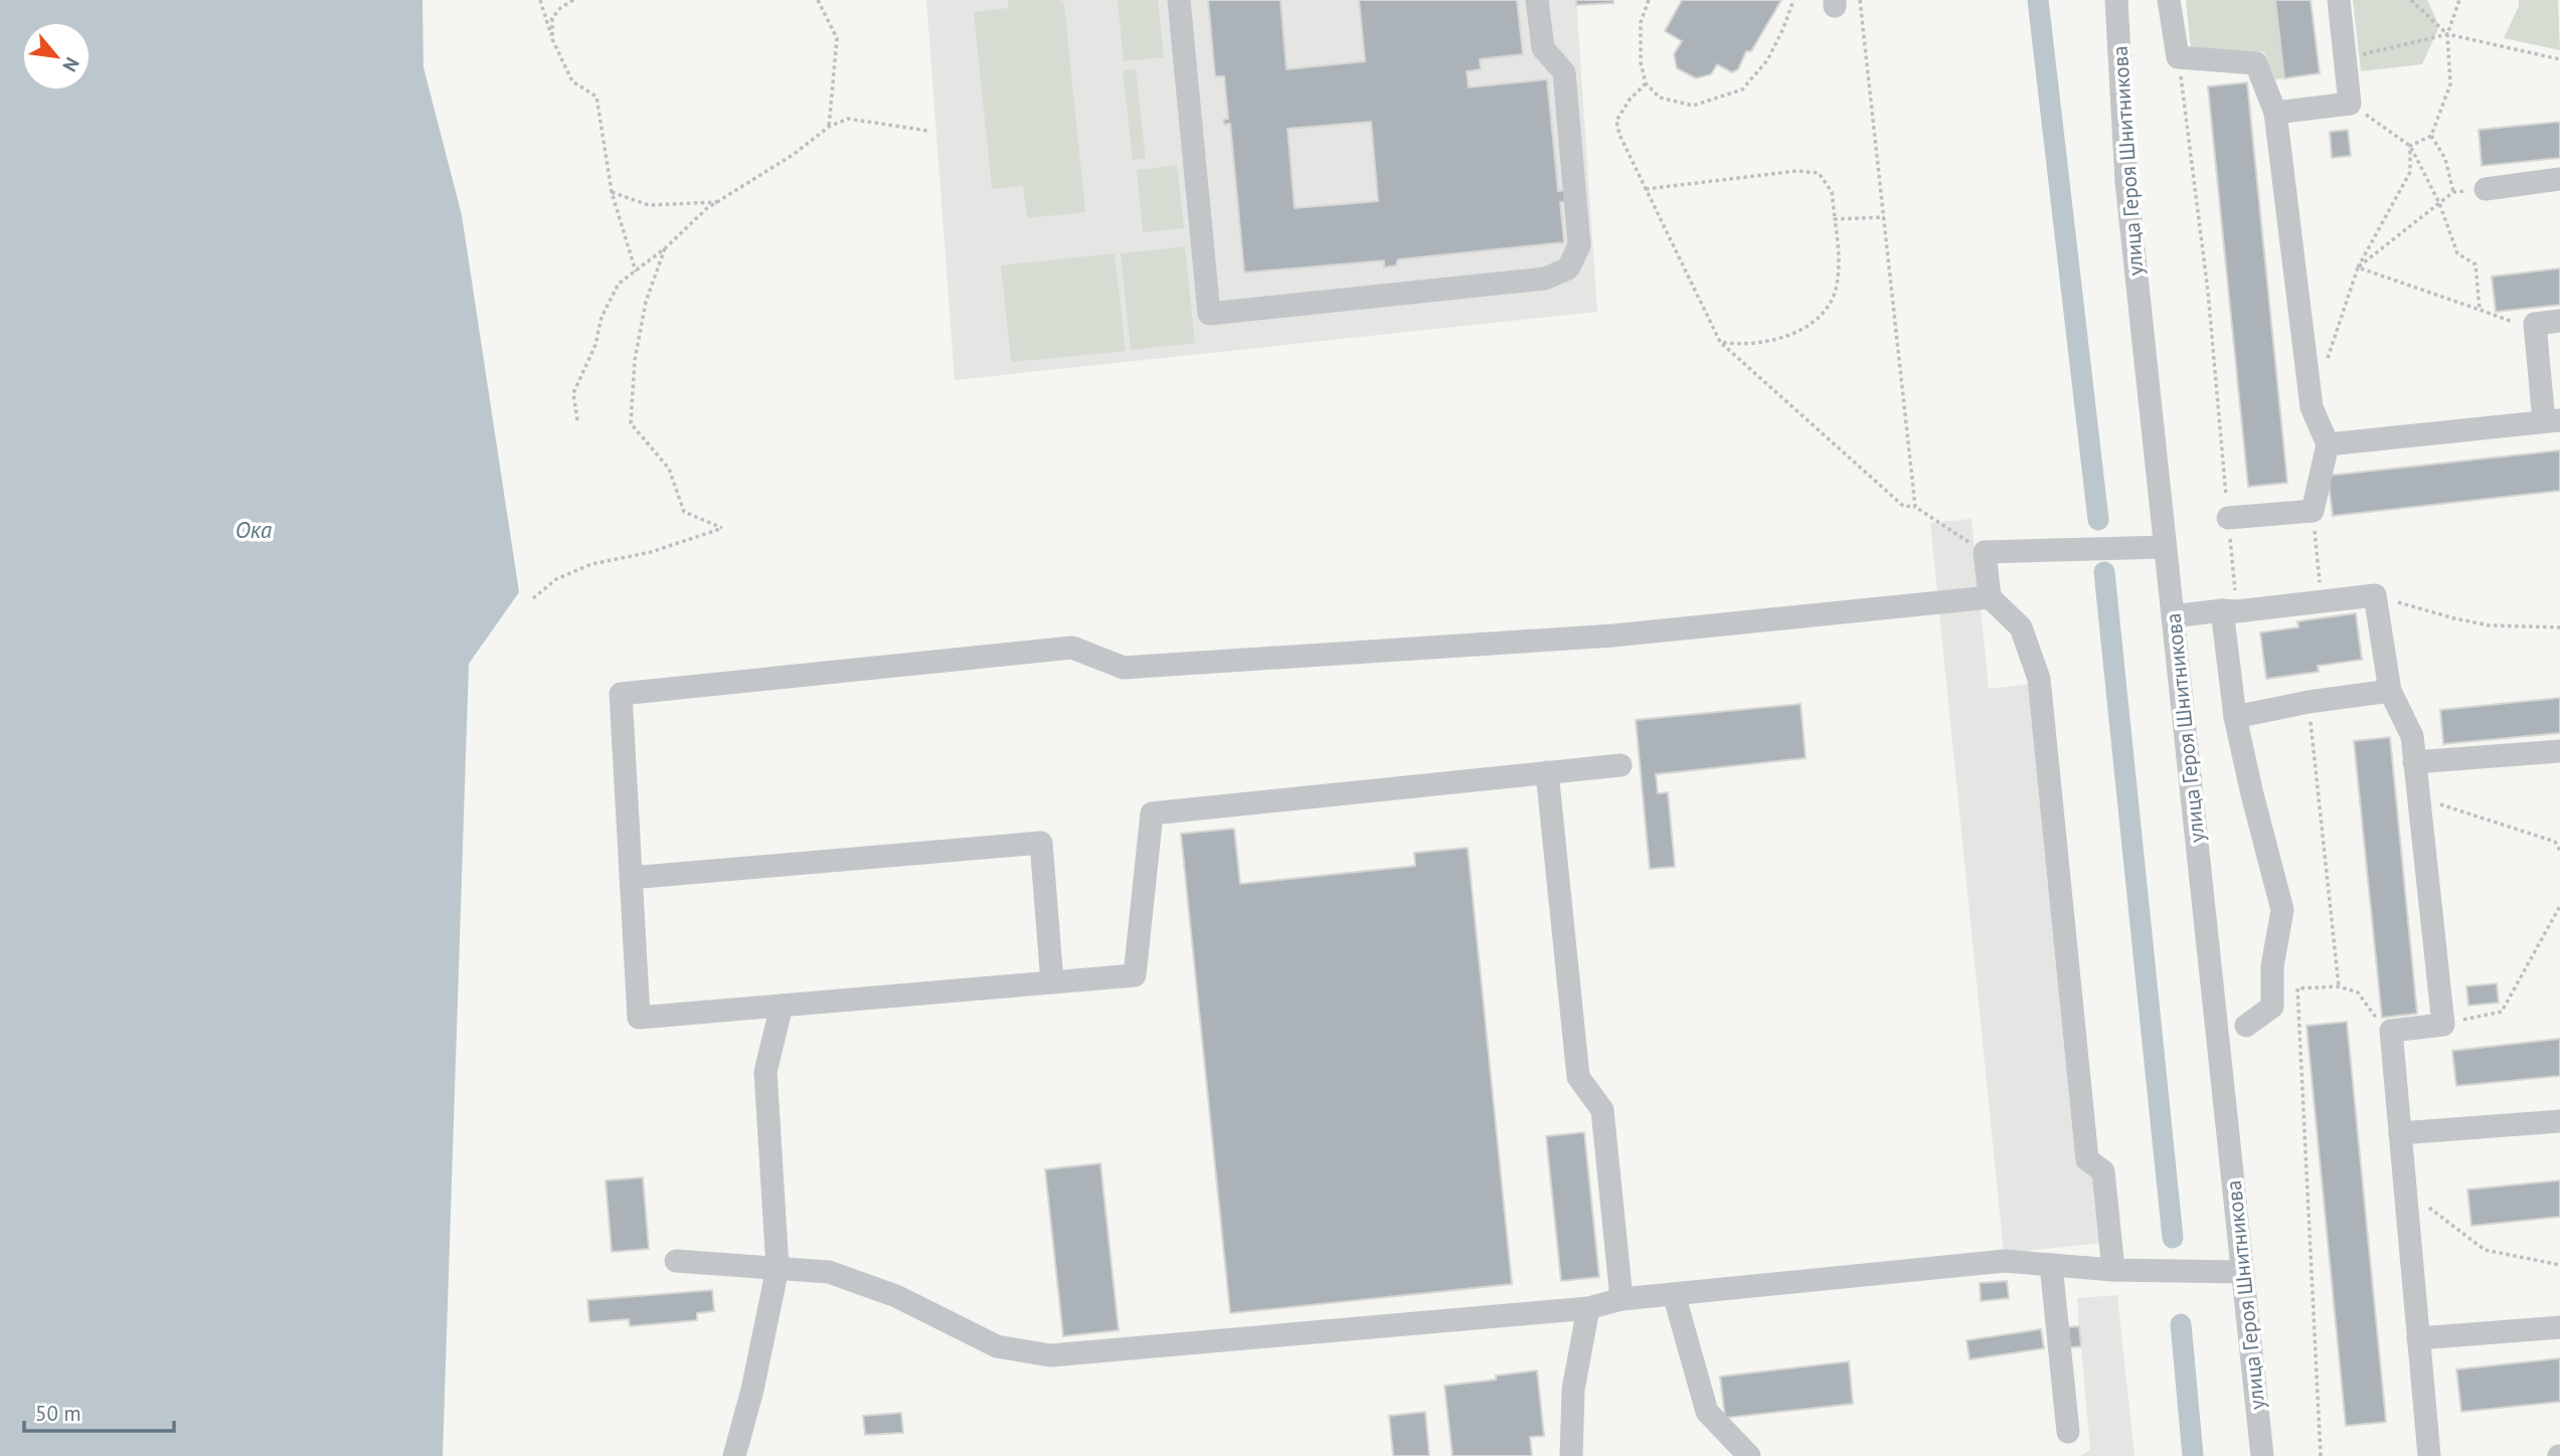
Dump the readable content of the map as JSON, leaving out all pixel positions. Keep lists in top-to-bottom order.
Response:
{
  "streets": {
    "street": ["улица Героя Шнитникова"]
  },
  "water": ["Ока"],
  "scale_bar": "50 m",
  "north": "bottom right"
}
